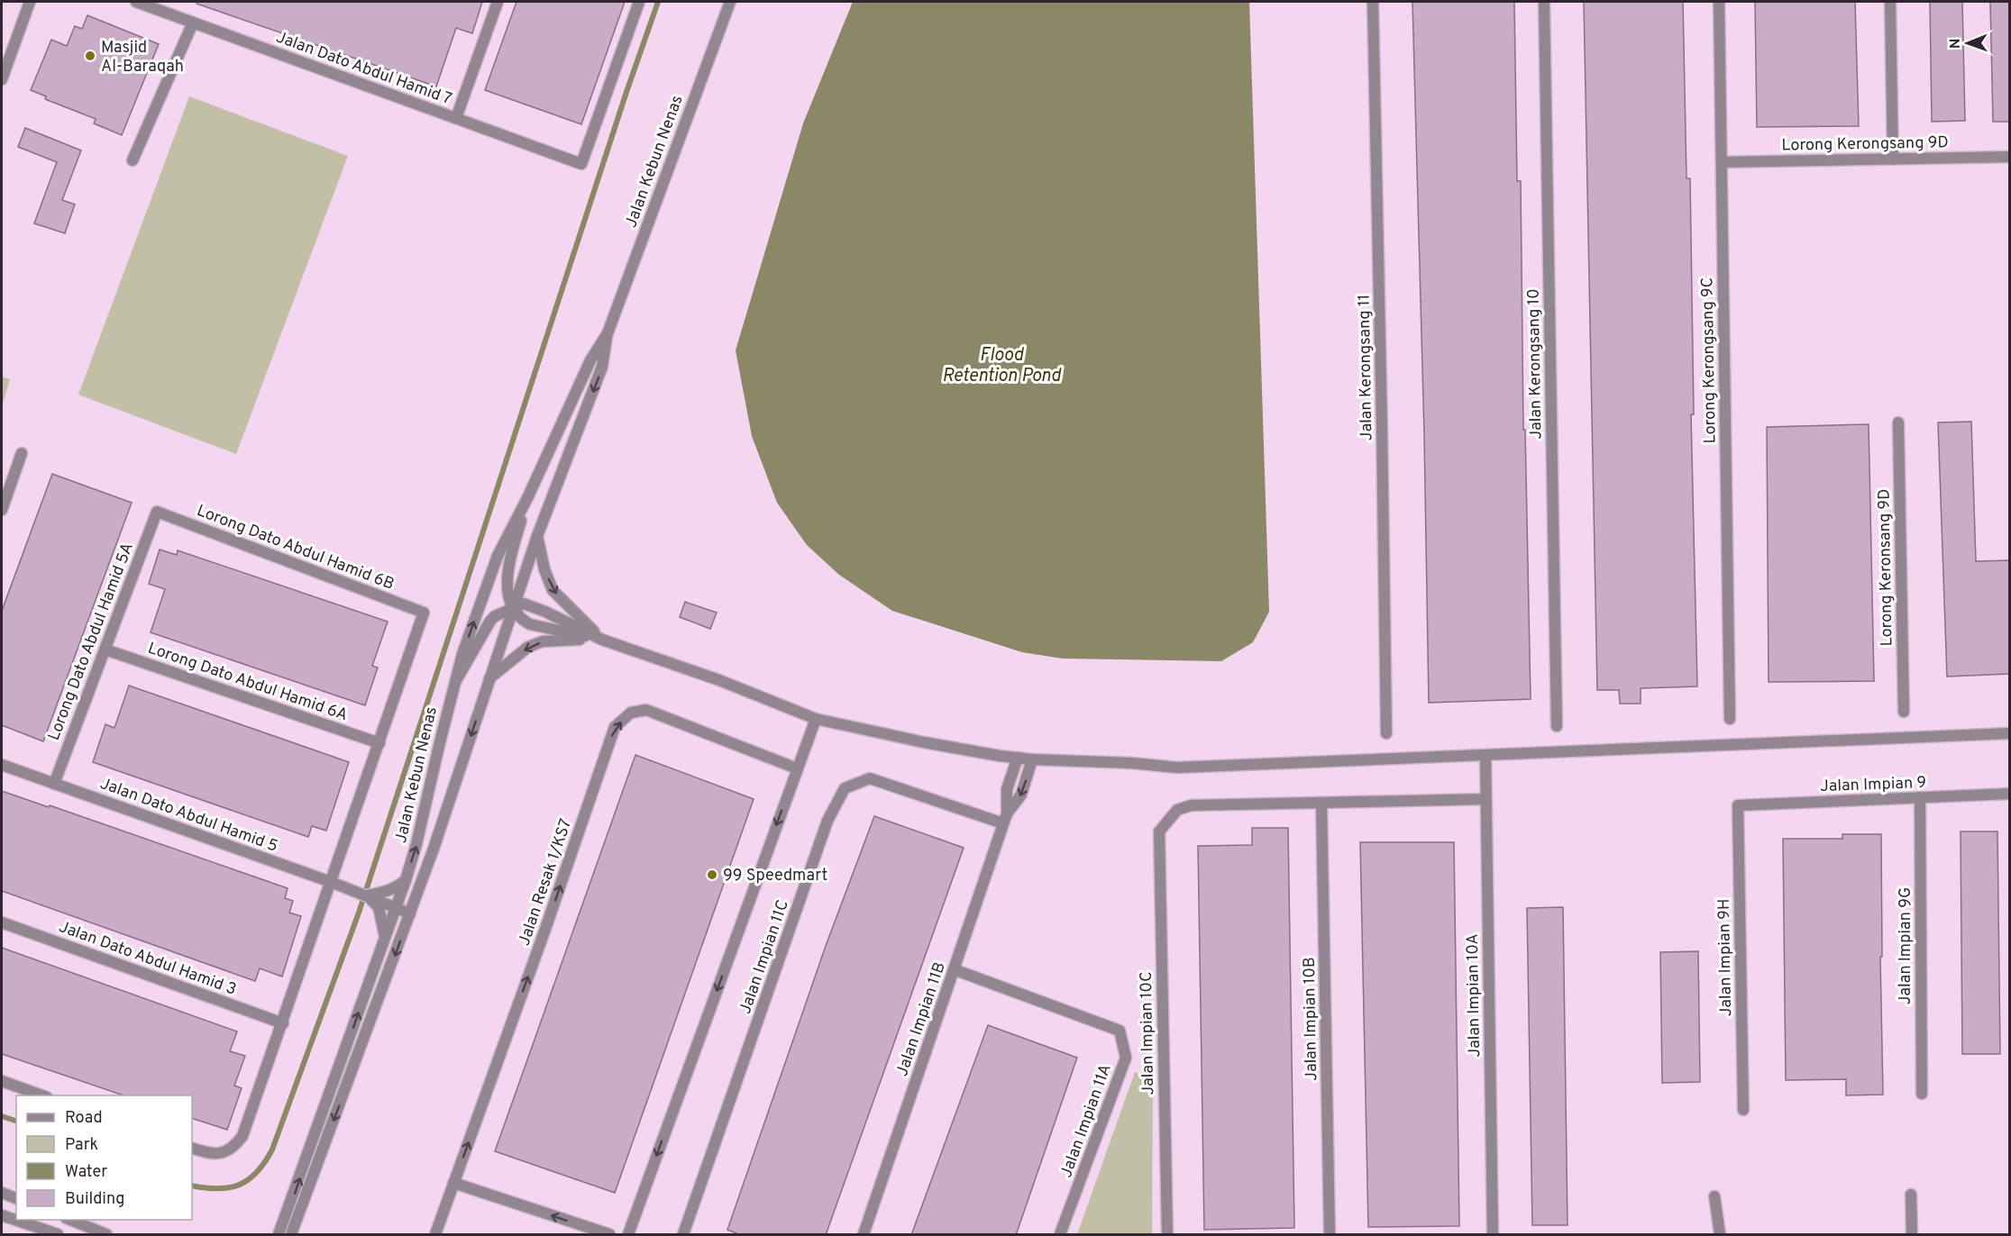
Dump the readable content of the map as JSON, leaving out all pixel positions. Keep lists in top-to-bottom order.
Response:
{
  "streets": {
    "street": [
      "Jalan Dato Abdul Hamid 7",
      "Lorong Kerongsang 9D",
      "Jalan Kebun Nenas",
      "Lorong Kerongsang 9C",
      "Jalan Kerongsang 10",
      "Jalan Kerongsang 11",
      "Lorong Dato Abdul Hamid 6B",
      "Lorong Keronsang 9D",
      "Lorong Dato Abdul Hamid 5A",
      "Lorong Dato Abdul Hamid 6A",
      "Jalan Impian 9",
      "Jalan Dato Abdul Hamid 5",
      "Jalan Resak 1/KS7",
      "Jalan Impian 9G",
      "Jalan Impian 11C",
      "Jalan Dato Abdul Hamid 3",
      "Jalan Impian 9H",
      "Jalan Impian 10A",
      "Jalan Impian 11B",
      "Jalan Impian 10B",
      "Jalan Impian 10C",
      "Jalan Impian 11A"
    ]
  },
  "crossings": [
    ["Lorong Kerongsang 9D", "Lorong Kerongsang 9C"],
    ["Jalan Kebun Nenas", "Jalan Dato Abdul Hamid 5"],
    ["Lorong Dato Abdul Hamid 6B", "Lorong Dato Abdul Hamid 5A"],
    ["Lorong Dato Abdul Hamid 6B", "Lorong Dato Abdul Hamid 6A"],
    ["Lorong Dato Abdul Hamid 5A", "Lorong Dato Abdul Hamid 6A"],
    ["Lorong Dato Abdul Hamid 5A", "Jalan Dato Abdul Hamid 5"],
    ["Jalan Impian 9", "Jalan Impian 9G"],
    ["Jalan Impian 9", "Jalan Impian 9H"],
    ["Jalan Impian 11C", "Jalan Impian 11B"],
    ["Jalan Impian 11B", "Jalan Impian 11A"],
    ["Jalan Impian 10B", "Jalan Impian 10C"]
  ],
  "water": ["Flood Retention Pond"],
  "places": ["Masjid Al-Baraqah", "99 Speedmart"],
  "legend": [
    "Road",
    "Park",
    "Water",
    "Building"
  ],
  "north": "left"
}
